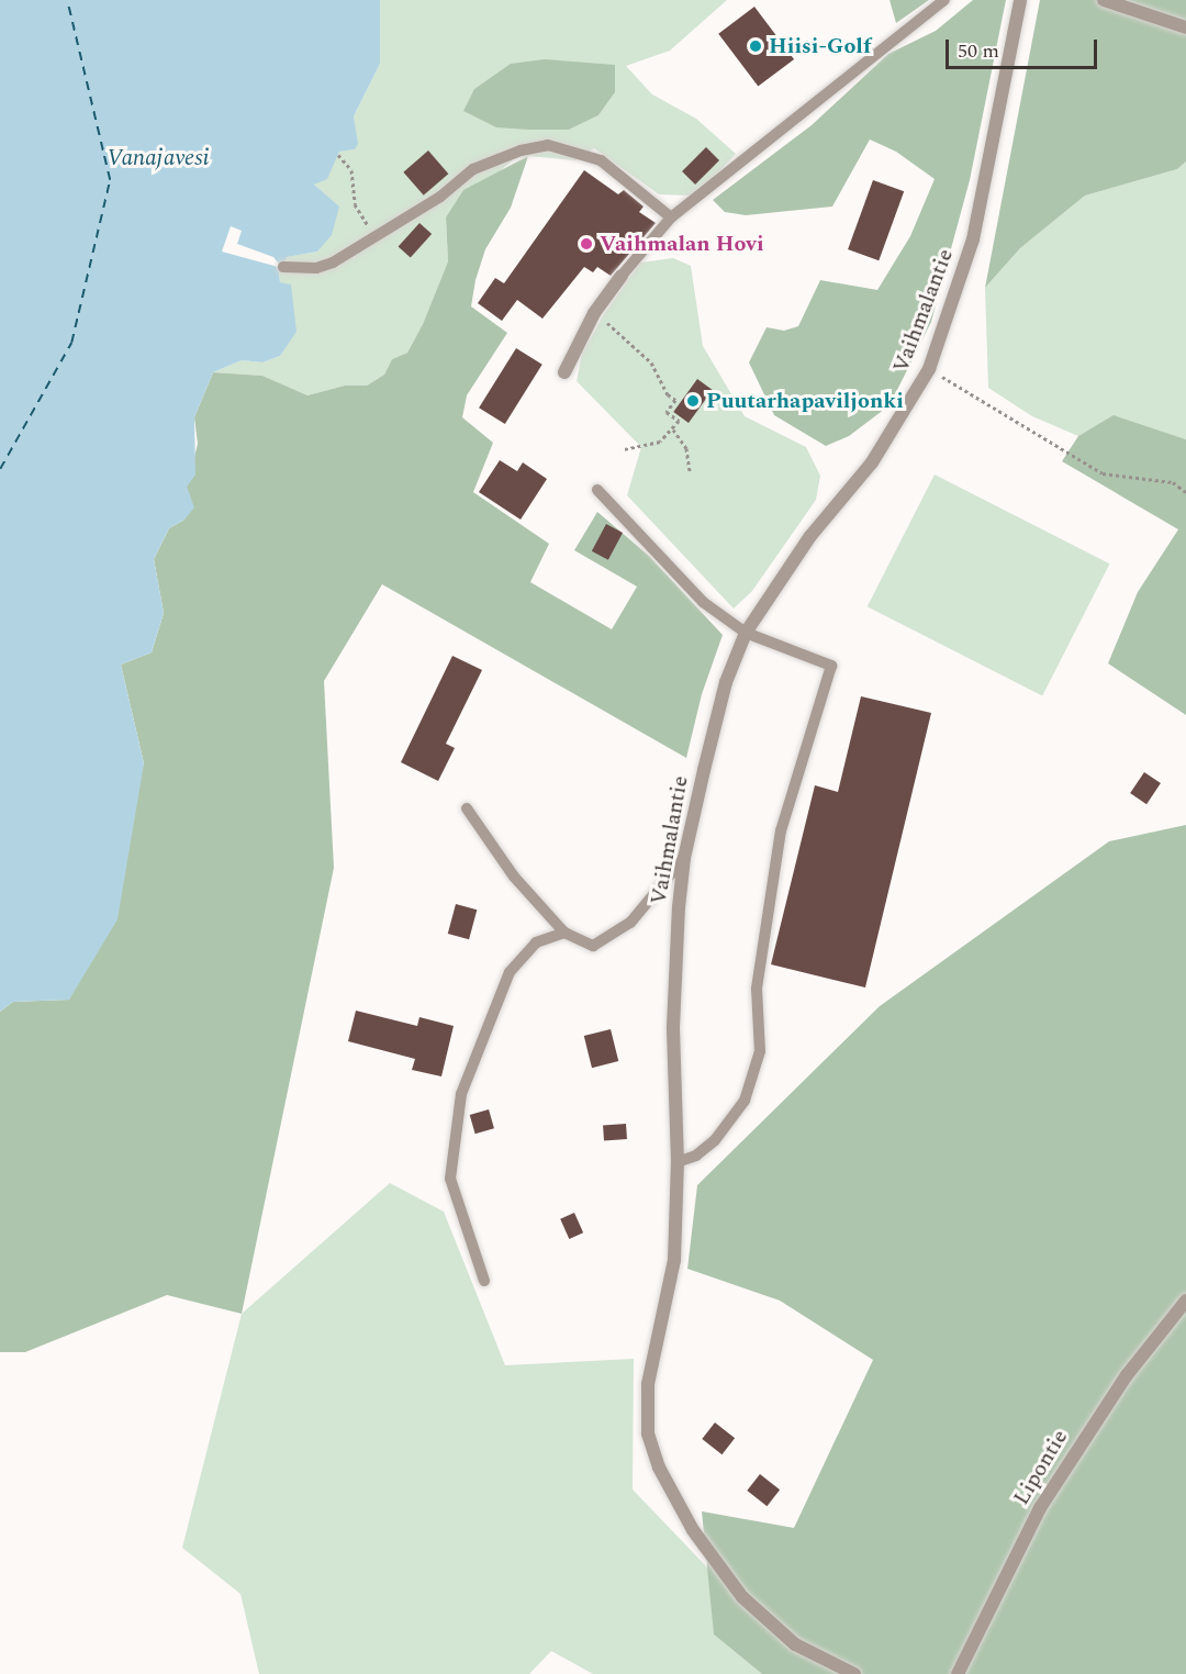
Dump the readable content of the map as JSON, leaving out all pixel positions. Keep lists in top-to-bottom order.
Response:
{
  "streets": {
    "street": ["Vaihmalantie", "Lipontie"]
  },
  "water": ["Vanajavesi"],
  "places": ["Hiisi-Golf", "Vaihmalan Hovi", "Puutarhapaviljonki"],
  "scale_bar": "50 m"
}
